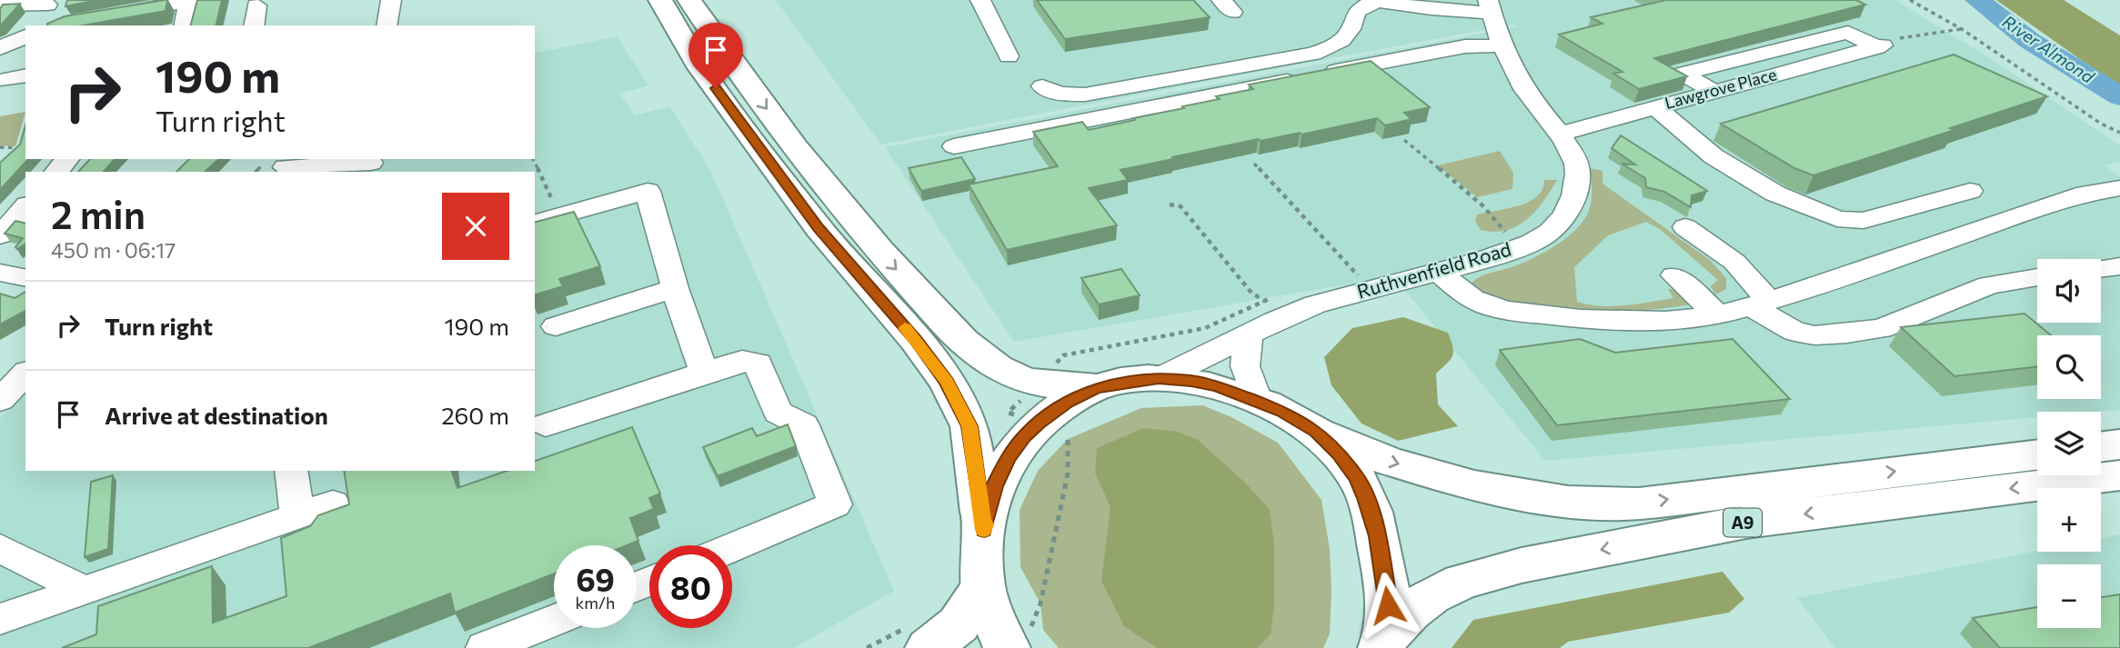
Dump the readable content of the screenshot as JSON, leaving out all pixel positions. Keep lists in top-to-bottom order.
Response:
{
  "streets": {
    "main road": ["A9"],
    "street": ["Lawgrove Place", "Ruthvenfield Road"]
  },
  "crossings": [
    ["Lawgrove Place", "Ruthvenfield Road"]
  ],
  "water": ["River Almond"],
  "page": {
    "turn": ["190 m", "Turn right"],
    "heading": ["2 min", "450 m · 06:17"],
    "map_buttons": ["+", "−"],
    "list": [
      {
        "name": "Turn right",
        "value": "190 m"
      },
      {
        "name": "Arrive at destination",
        "value": "260 m"
      }
    ],
    "speed": "69 km/h",
    "limit": "80"
  }
}
